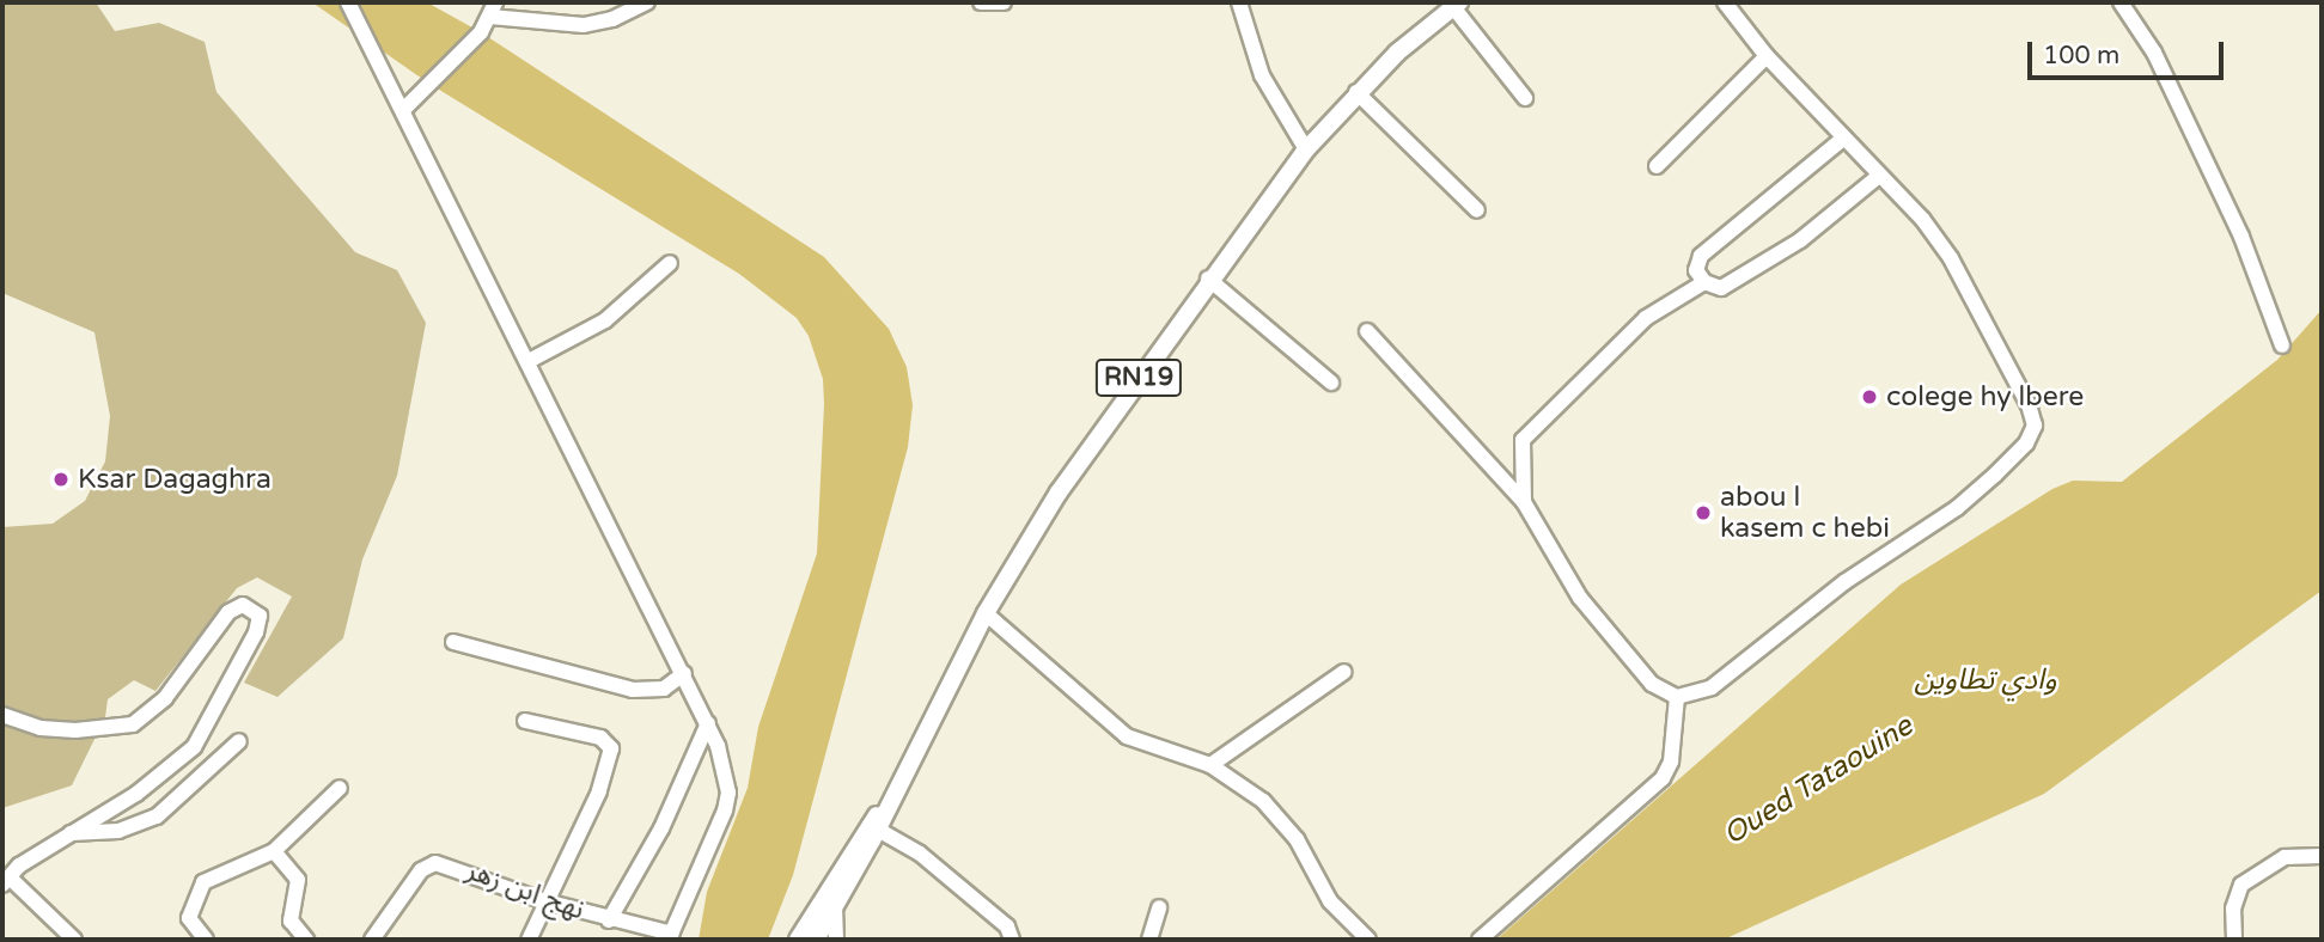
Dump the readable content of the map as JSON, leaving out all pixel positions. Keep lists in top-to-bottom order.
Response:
{
  "streets": {
    "main road": ["RN19"],
    "street": ["نهج ابن زهر"]
  },
  "water": ["وادي تطاوين", "Oued Tataouine"],
  "places": ["colege hy lbere", "Ksar Dagaghra", "abou l kasem c hebi"],
  "scale_bar": "100 m"
}
